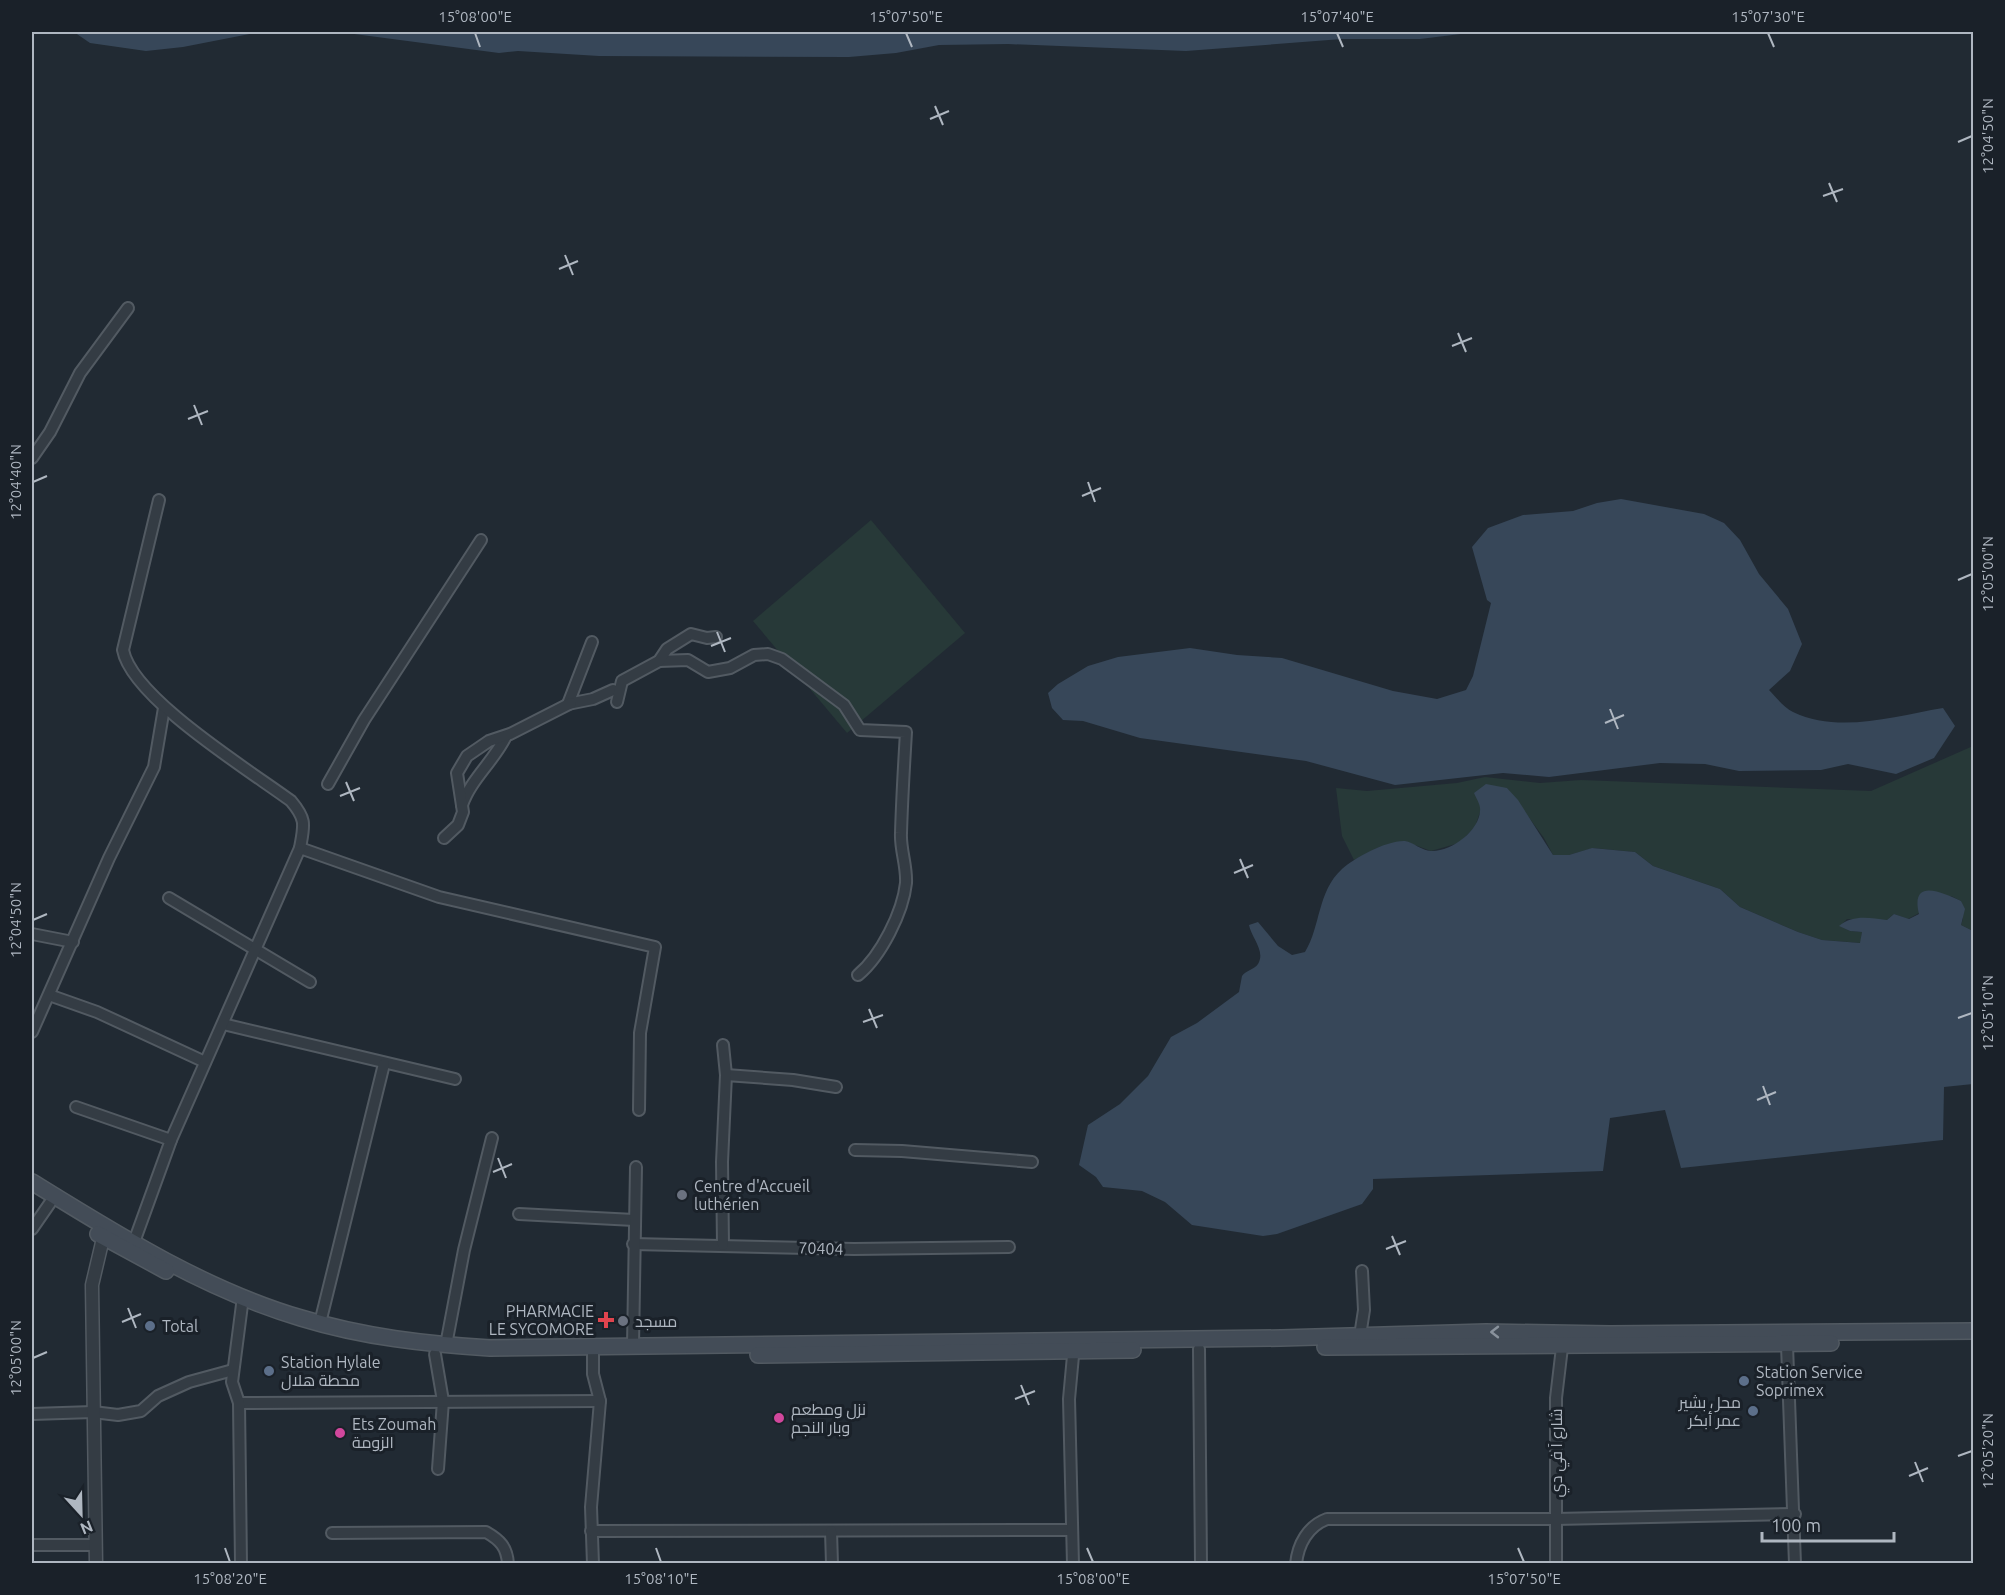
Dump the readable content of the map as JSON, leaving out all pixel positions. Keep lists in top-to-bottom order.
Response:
{
  "streets": {
    "street": ["70404", "شارع آ في دي"]
  },
  "places": {
    "other": [
      "Centre d'Accueil luthérien",
      "مسجد",
      "Total",
      "Station Hylale محطة هلال",
      "Station Service Soprimex",
      "محل بشير عمر أبكر",
      "نزل ومطعم وبار النجم",
      "Ets Zoumah الزومة"
    ],
    "health": ["PHARMACIE LE SYCOMORE"]
  },
  "scale_bar": "100 m",
  "north": "bottom",
  "coordinates": [
    "15°08'00\"E",
    "15°07'50\"E",
    "15°07'40\"E",
    "15°07'30\"E",
    "12°04'50\"N",
    "12°04'40\"N",
    "12°05'00\"N",
    "12°05'10\"N",
    "12°05'20\"N",
    "15°08'20\"E",
    "15°08'10\"E"
  ]
}
